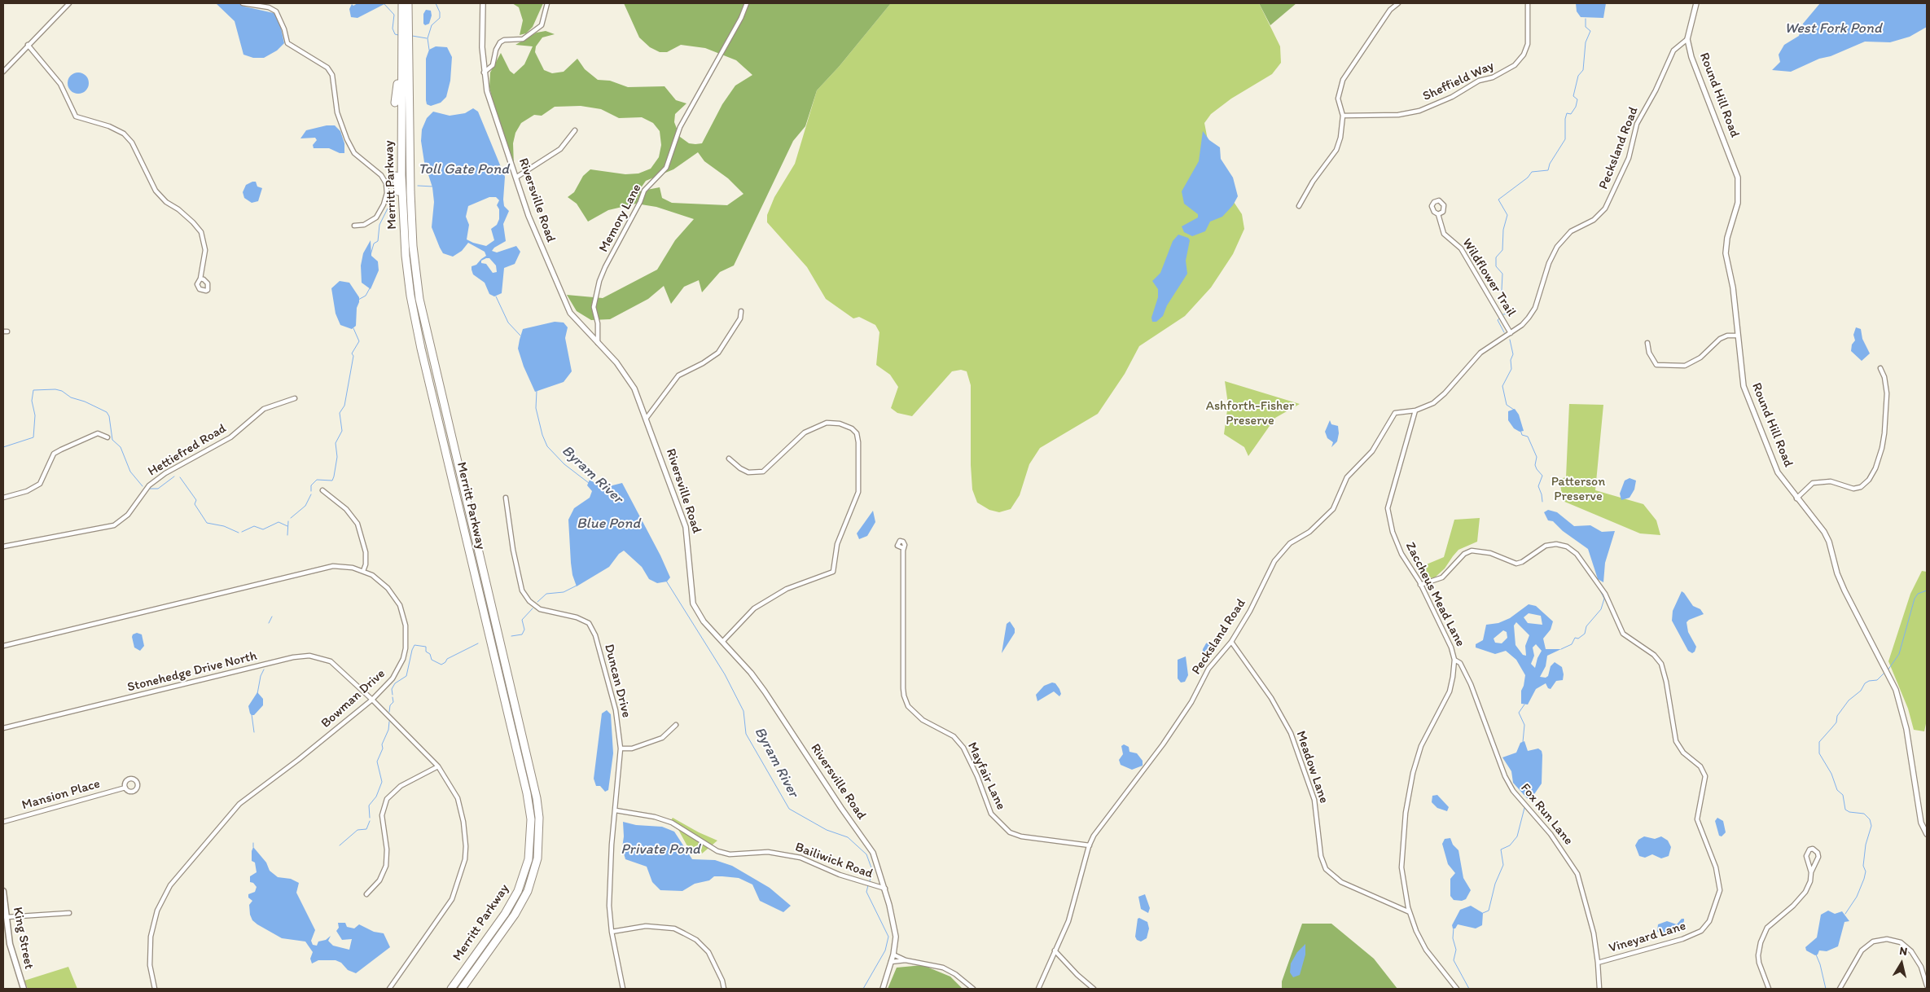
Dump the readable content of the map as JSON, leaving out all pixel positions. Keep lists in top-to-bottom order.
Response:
{
  "streets": {
    "highway": ["Merritt Parkway"],
    "main road": ["King Street"],
    "street": [
      "Sheffield Way",
      "Round Hill Road",
      "Pecksland Road",
      "Riversville Road",
      "Memory Lane",
      "Wildflower Trail",
      "Hettiefred Road",
      "Zaccheus Mead Lane",
      "Stonehedge Drive North",
      "Duncan Drive",
      "Bowman Drive",
      "Meadow Lane",
      "Mayfair Lane",
      "Mansion Place",
      "Fox Run Lane",
      "Bailiwick Road",
      "Vineyard Lane"
    ]
  },
  "crossings": [
    ["Round Hill Road", "Pecksland Road"],
    ["Pecksland Road", "Wildflower Trail"],
    ["Pecksland Road", "Zaccheus Mead Lane"],
    ["Pecksland Road", "Meadow Lane"],
    ["Pecksland Road", "Mayfair Lane"],
    ["Riversville Road", "Memory Lane"],
    ["Riversville Road", "Bailiwick Road"],
    ["Zaccheus Mead Lane", "Meadow Lane"],
    ["Zaccheus Mead Lane", "Fox Run Lane"],
    ["Zaccheus Mead Lane", "Vineyard Lane"],
    ["Stonehedge Drive North", "Bowman Drive"],
    ["Duncan Drive", "Bailiwick Road"],
    ["Fox Run Lane", "Vineyard Lane"]
  ],
  "water": [
    "West Fork Pond",
    "Toll Gate Pond",
    "Byram River",
    "Blue Pond",
    "Private Pond"
  ],
  "parks": ["Ashforth-Fisher Preserve", "Patterson Preserve"],
  "north": "top"
}
